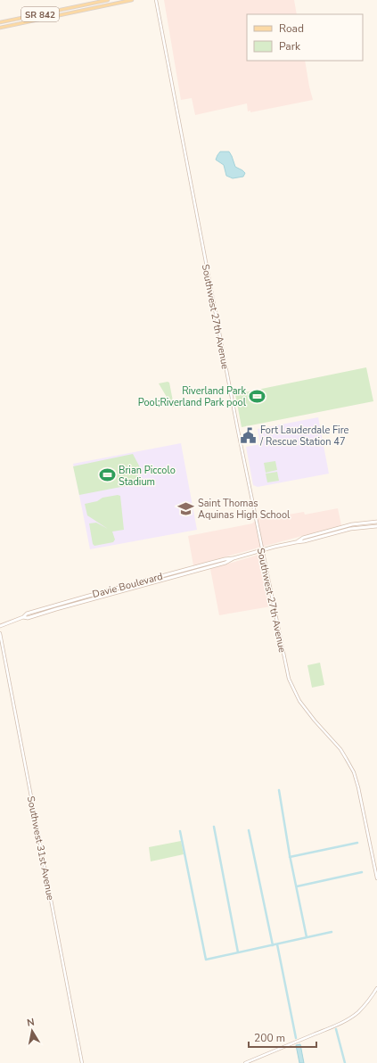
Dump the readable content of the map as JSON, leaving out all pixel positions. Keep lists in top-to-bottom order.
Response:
{
  "streets": {
    "main road": ["SR 842", "Davie Boulevard"],
    "street": ["Southwest 27th Avenue", "Southwest 31st Avenue"]
  },
  "crossings": [
    ["Southwest 27th Avenue", "Davie Boulevard"]
  ],
  "places": {
    "sports": ["Riverland Park Pool;Riverland Park pool", "Brian Piccolo Stadium"],
    "public building": ["Fort Lauderdale Fire / Rescue Station 47"],
    "school or university": ["Saint Thomas Aquinas High School"]
  },
  "legend": ["Road", "Park"],
  "scale_bar": "200 m",
  "north": "top"
}
